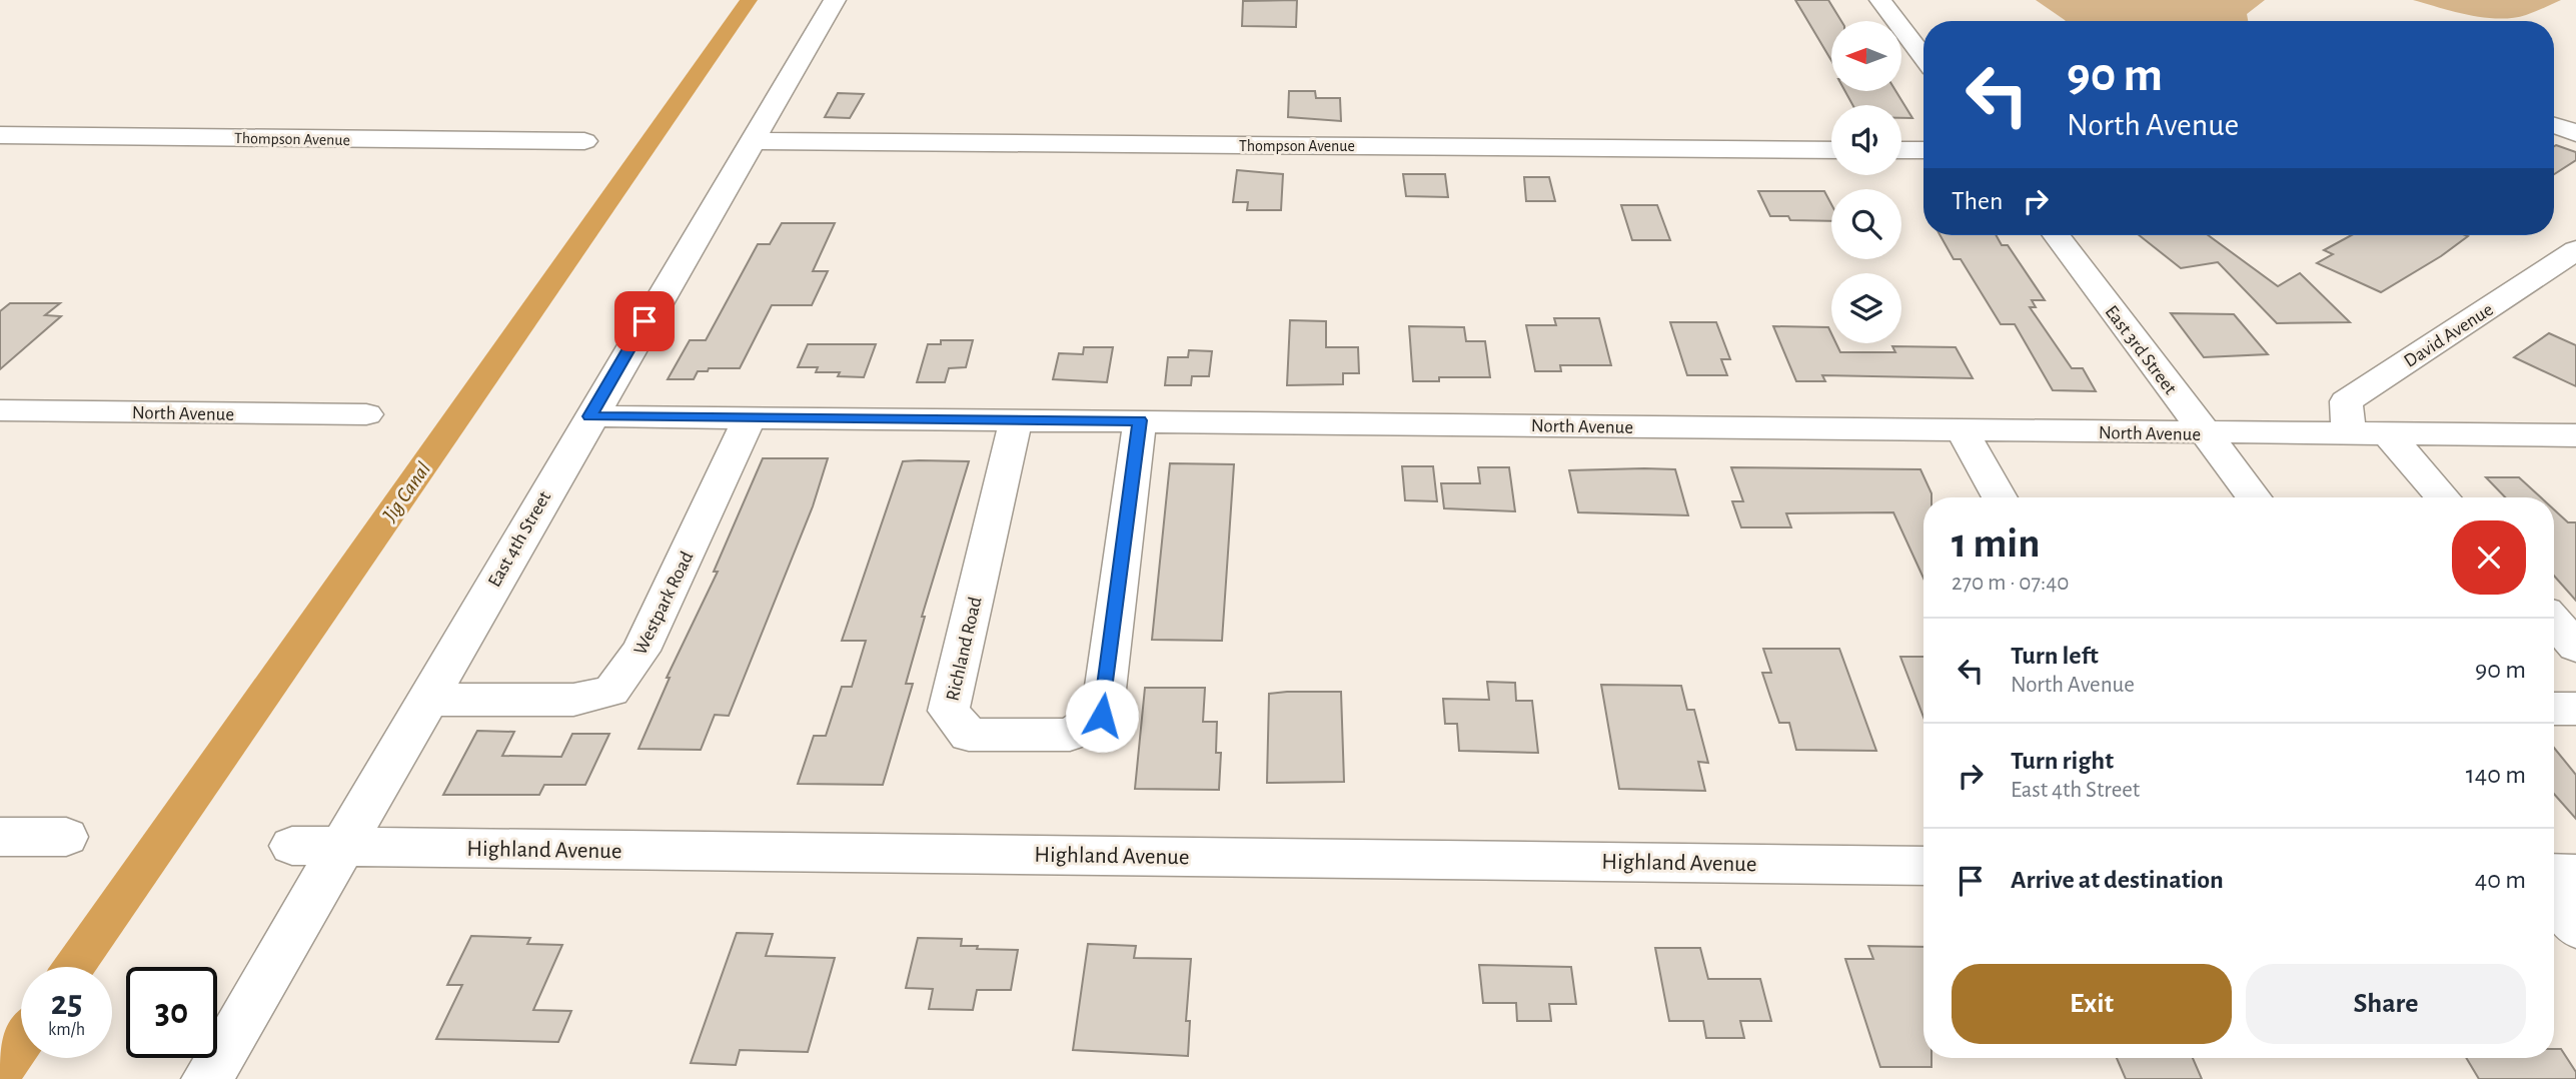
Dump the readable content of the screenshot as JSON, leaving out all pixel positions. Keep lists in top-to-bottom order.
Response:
{
  "streets": {
    "street": [
      "Thompson Avenue",
      "David Avenue",
      "East 3rd Street",
      "North Avenue",
      "East 4th Street",
      "Westpark Road",
      "Richland Road",
      "Highland Avenue"
    ]
  },
  "crossings": [
    ["Thompson Avenue", "East 4th Street"],
    ["David Avenue", "North Avenue"],
    ["East 3rd Street", "North Avenue"],
    ["North Avenue", "East 4th Street"],
    ["North Avenue", "Westpark Road"],
    ["North Avenue", "Richland Road"],
    ["East 4th Street", "Westpark Road"],
    ["East 4th Street", "Highland Avenue"]
  ],
  "water": ["Jig Canal"],
  "north": "left",
  "page": {
    "turn": ["90 m", "North Avenue"],
    "then": "Then",
    "heading": ["1 min", "270 m · 07:40"],
    "list": [
      {
        "name": "Turn left",
        "note": "North Avenue",
        "value": "90 m"
      },
      {
        "name": "Turn right",
        "note": "East 4th Street",
        "value": "140 m"
      },
      {
        "name": "Arrive at destination",
        "value": "40 m"
      }
    ],
    "buttons": ["Exit", "Share"],
    "speed": "25 km/h",
    "limit": "30"
  }
}
